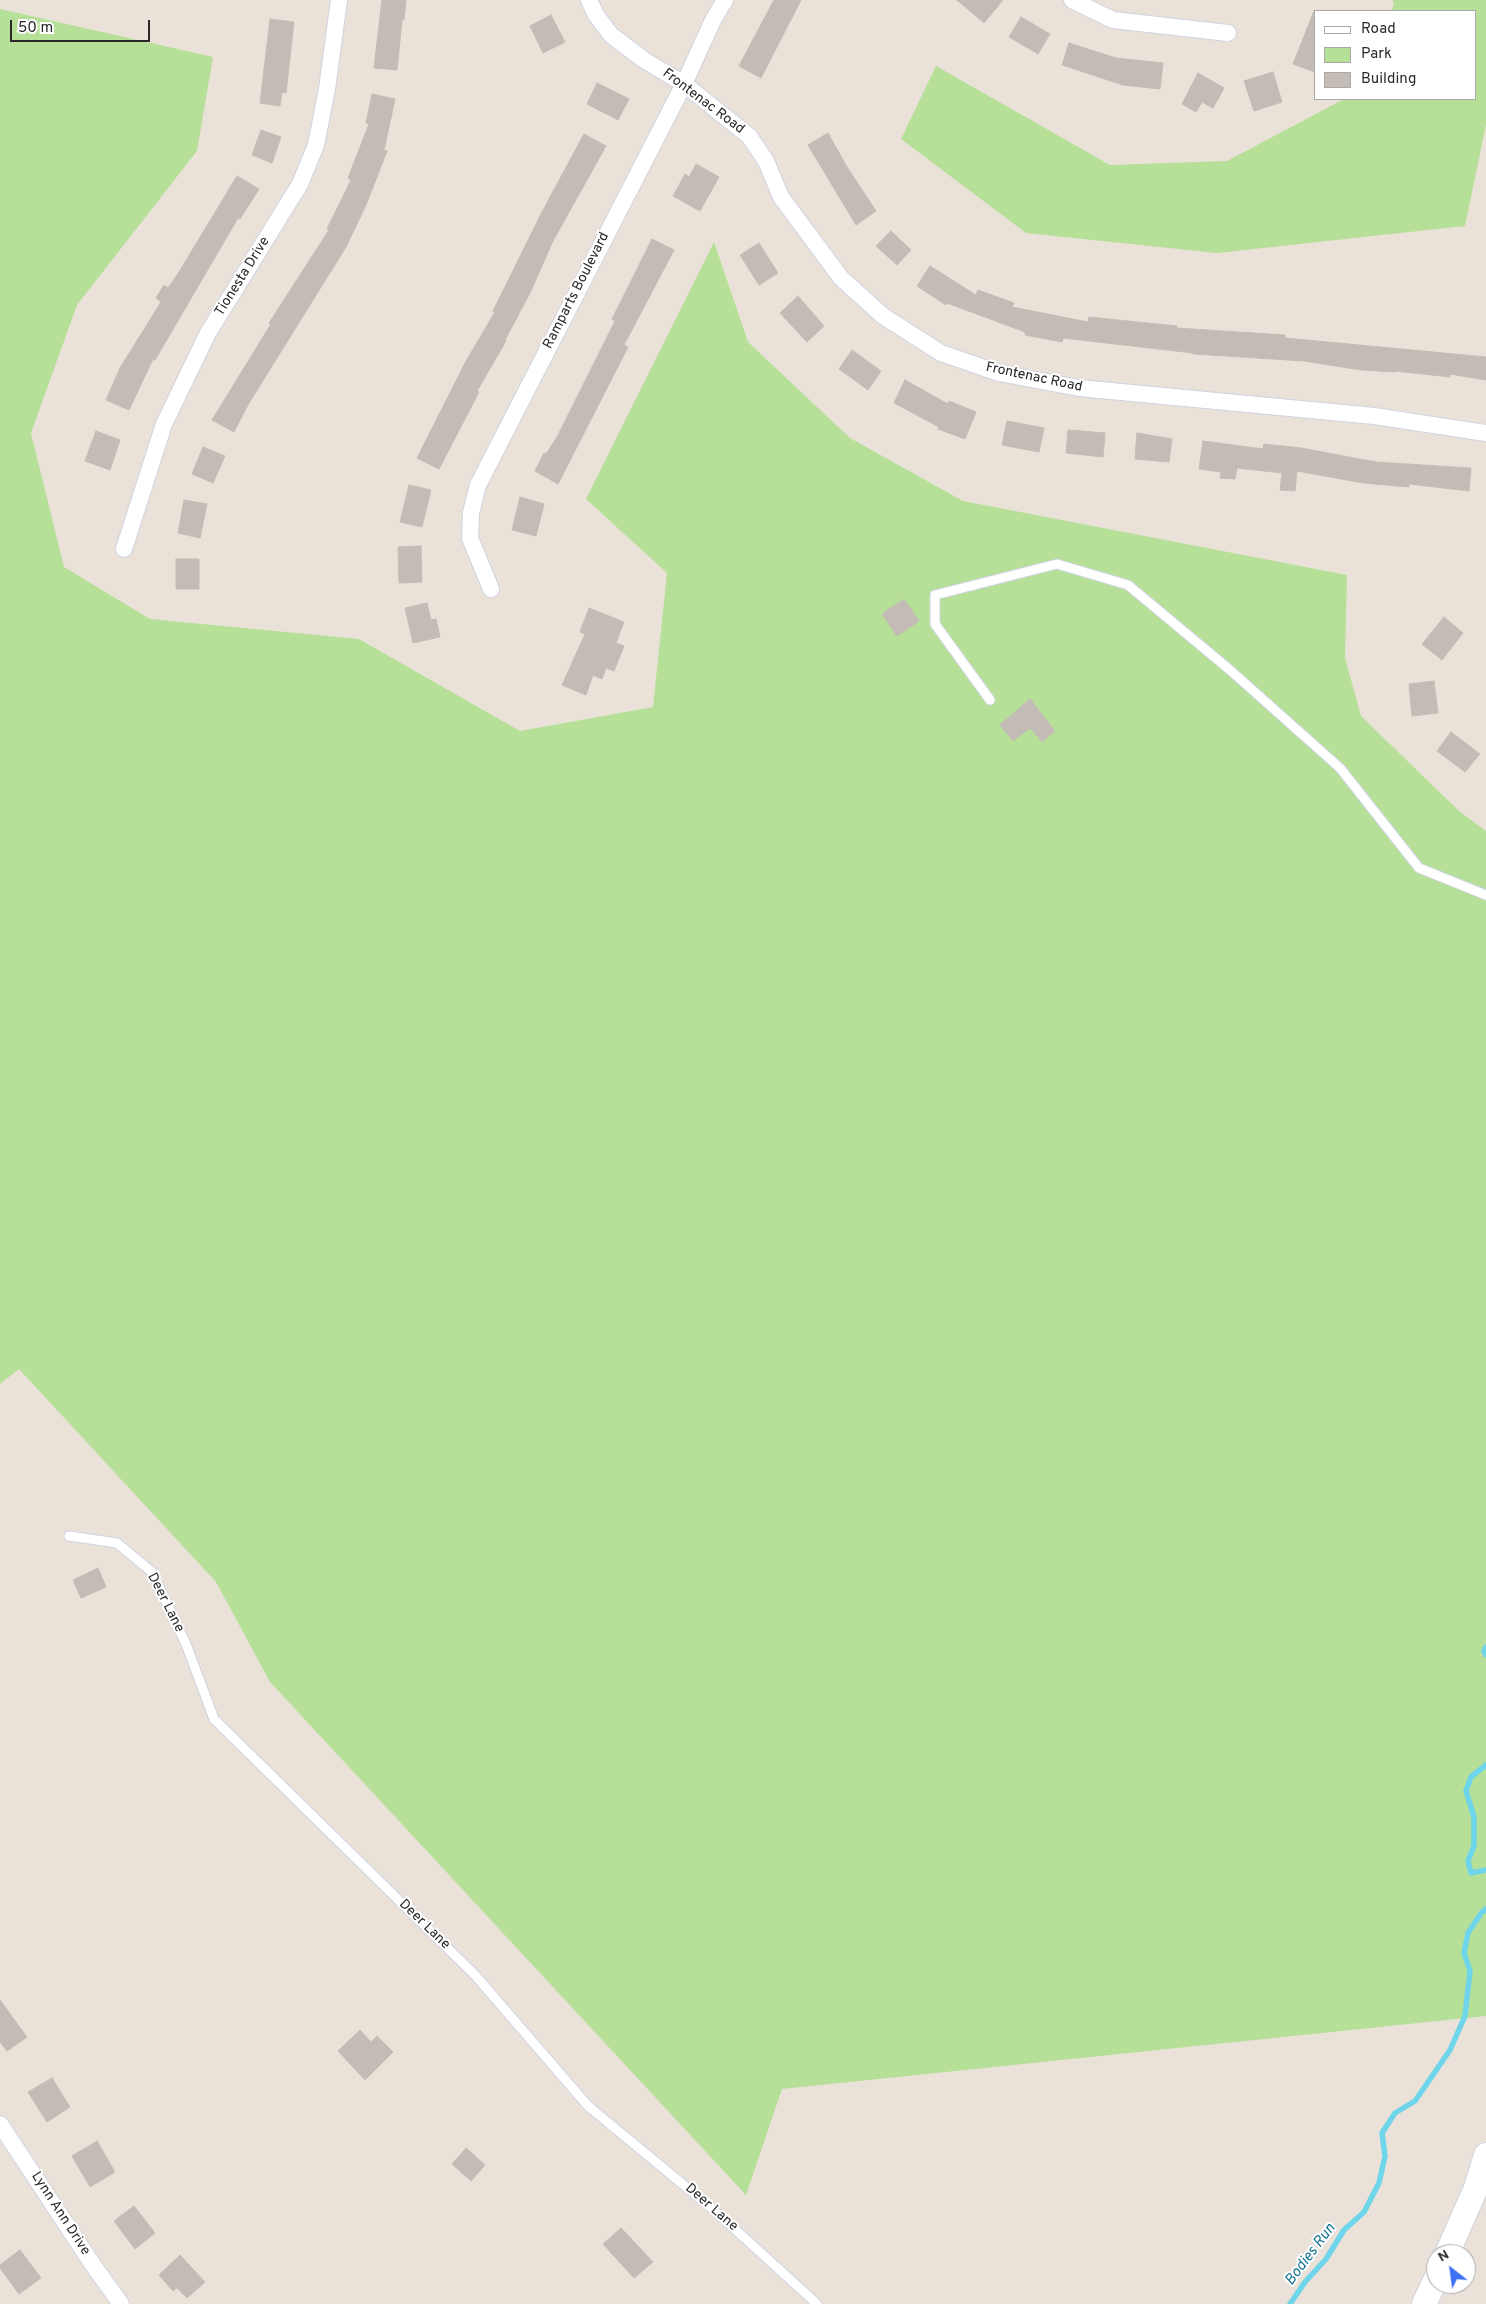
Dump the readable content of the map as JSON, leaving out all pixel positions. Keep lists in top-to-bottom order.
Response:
{
  "streets": {
    "street": [
      "Frontenac Road",
      "Tionesta Drive",
      "Ramparts Boulevard",
      "Lynn Ann Drive"
    ],
    "lane": ["Deer Lane"]
  },
  "crossings": [
    ["Frontenac Road", "Ramparts Boulevard"]
  ],
  "water": ["Bodies Run"],
  "legend": ["Road", "Park", "Building"],
  "scale_bar": "50 m",
  "north": "top left"
}
